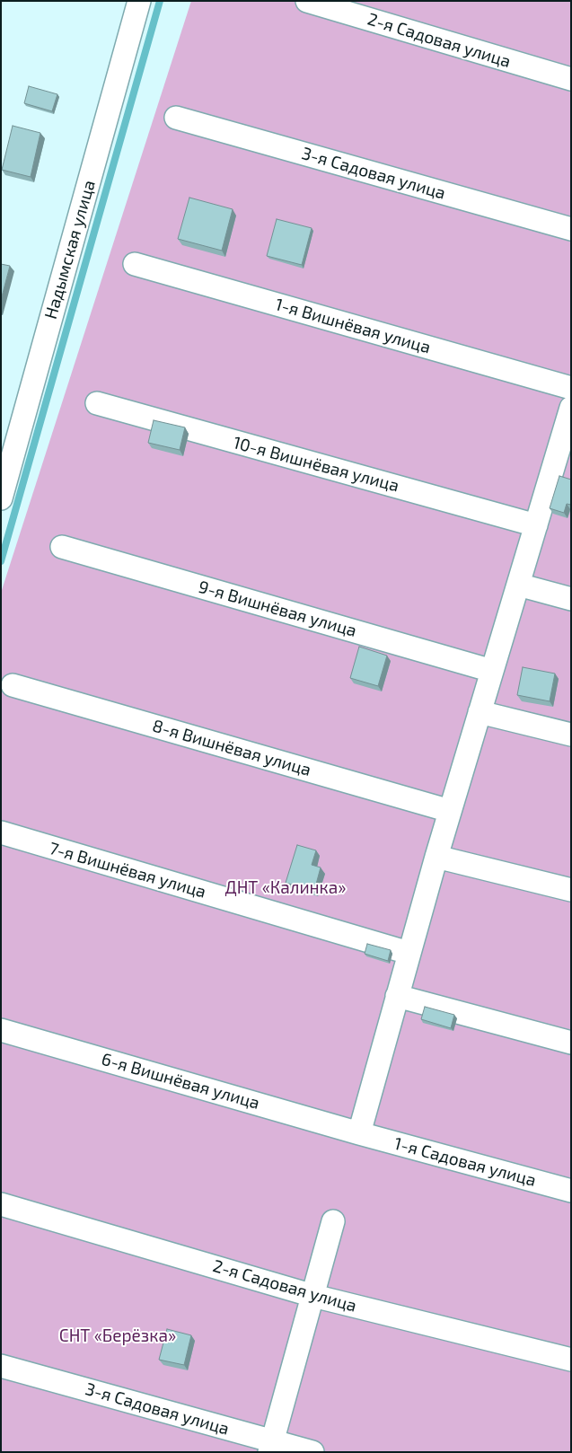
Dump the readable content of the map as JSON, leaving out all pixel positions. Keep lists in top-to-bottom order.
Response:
{
  "streets": {
    "street": [
      "2-я Садовая улица",
      "3-я Садовая улица",
      "Надымская улица",
      "1-я Вишнёвая улица",
      "10-я Вишнёвая улица",
      "9-я Вишнёвая улица",
      "8-я Вишнёвая улица",
      "7-я Вишнёвая улица",
      "6-я Вишнёвая улица",
      "1-я Садовая улица"
    ]
  },
  "crossings": [
    ["6-я Вишнёвая улица", "1-я Садовая улица"]
  ],
  "parks": ["ДНТ «Калинка»", "СНТ «Берёзка»"]
}
